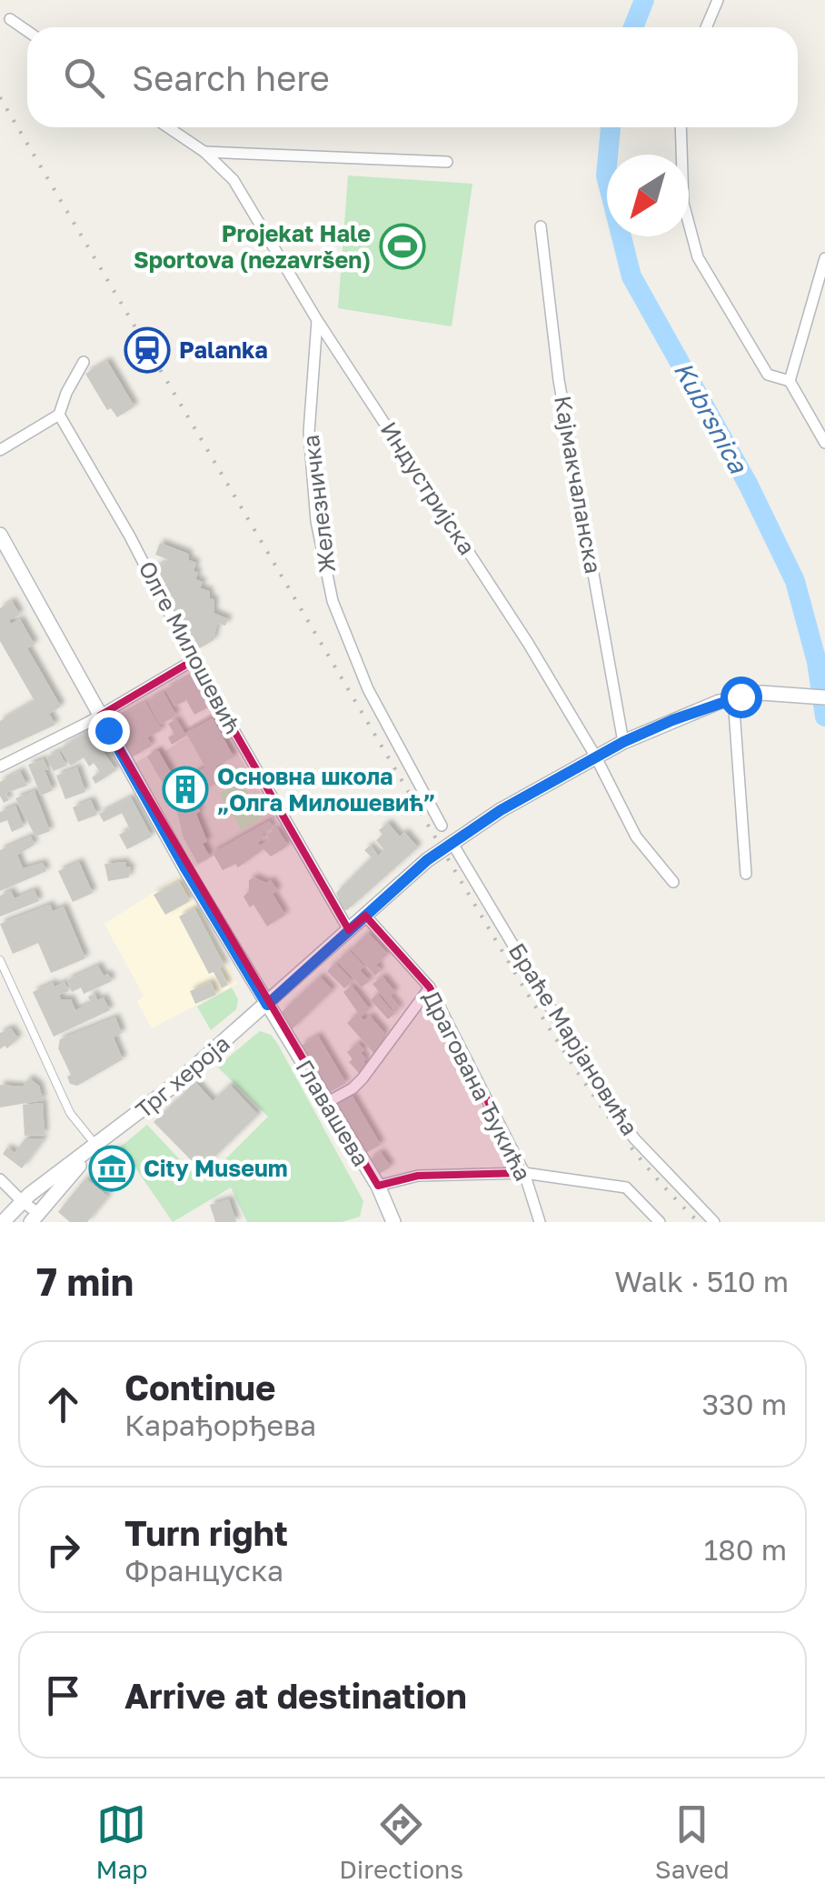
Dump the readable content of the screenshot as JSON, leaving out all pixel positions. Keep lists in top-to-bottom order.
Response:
{
  "streets": {
    "main road": ["Трг хероја", "Главашева"],
    "street": [
      "Кајмакчаланска",
      "Индустријска",
      "Железничка",
      "Олге Милошевић",
      "Браће Марјановића",
      "Драгована Ђукића"
    ]
  },
  "crossings": [
    ["Кајмакчаланска", "Трг хероја"],
    ["Индустријска", "Железничка"],
    ["Индустријска", "Трг хероја"],
    ["Олге Милошевић", "Трг хероја"],
    ["Браће Марјановића", "Трг хероја"],
    ["Трг хероја", "Драгована Ђукића"],
    ["Трг хероја", "Главашева"]
  ],
  "water": ["Kubrsnica"],
  "places": {
    "sports": ["Projekat Hale Sportova (nezavršen)"],
    "station": ["Palanka"],
    "building": ["Основна школа „Олга Милошевић”"],
    "museum": ["City Museum"]
  },
  "north": "bottom left",
  "page": {
    "search": "Search here",
    "heading": ["7 min", "Walk · 510 m"],
    "list": [
      ["Continue", "Карађорђева", "330 m"],
      ["Turn right", "Француска", "180 m"],
      "Arrive at destination"
    ],
    "nav": ["Map", "Directions", "Saved"]
  }
}
